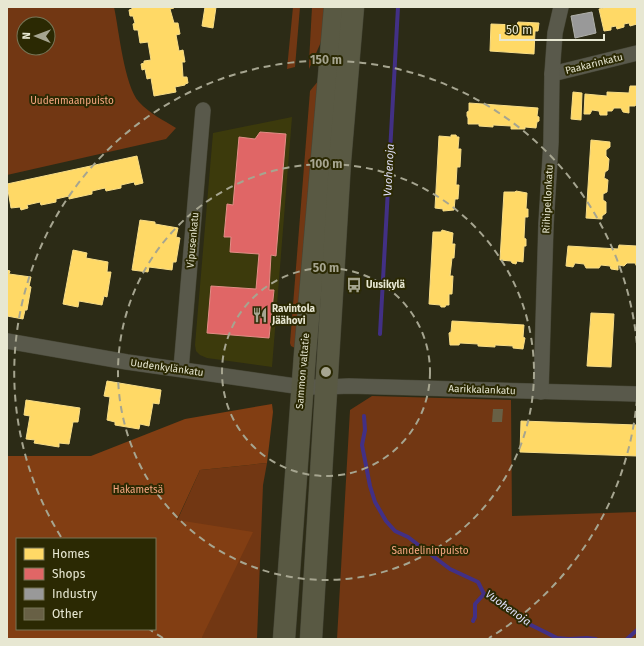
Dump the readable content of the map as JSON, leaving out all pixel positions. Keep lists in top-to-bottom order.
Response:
{
  "streets": {
    "main road": ["Sammon valtatie"],
    "street": [
      "Paakarinkatu",
      "Riihipellonkatu",
      "Vipusenkatu",
      "Uudenkylänkatu",
      "Aarikkalankatu"
    ]
  },
  "crossings": [
    ["Paakarinkatu", "Riihipellonkatu"],
    ["Riihipellonkatu", "Aarikkalankatu"],
    ["Vipusenkatu", "Uudenkylänkatu"],
    ["Uudenkylänkatu", "Sammon valtatie"],
    ["Uudenkylänkatu", "Aarikkalankatu"]
  ],
  "water": ["Vuohenoja"],
  "parks": ["Uudenmaanpuisto", "Hakametsä", "Sandelininpuisto"],
  "places": {
    "bus stop": ["Uusikylä"],
    "restaurant": ["Ravintola Jäähovi"]
  },
  "legend": [
    "Homes",
    "Shops",
    "Industry",
    "Other"
  ],
  "scale_bar": "50 m",
  "north": "left",
  "rings": ["150 m", "100 m", "50 m"]
}
